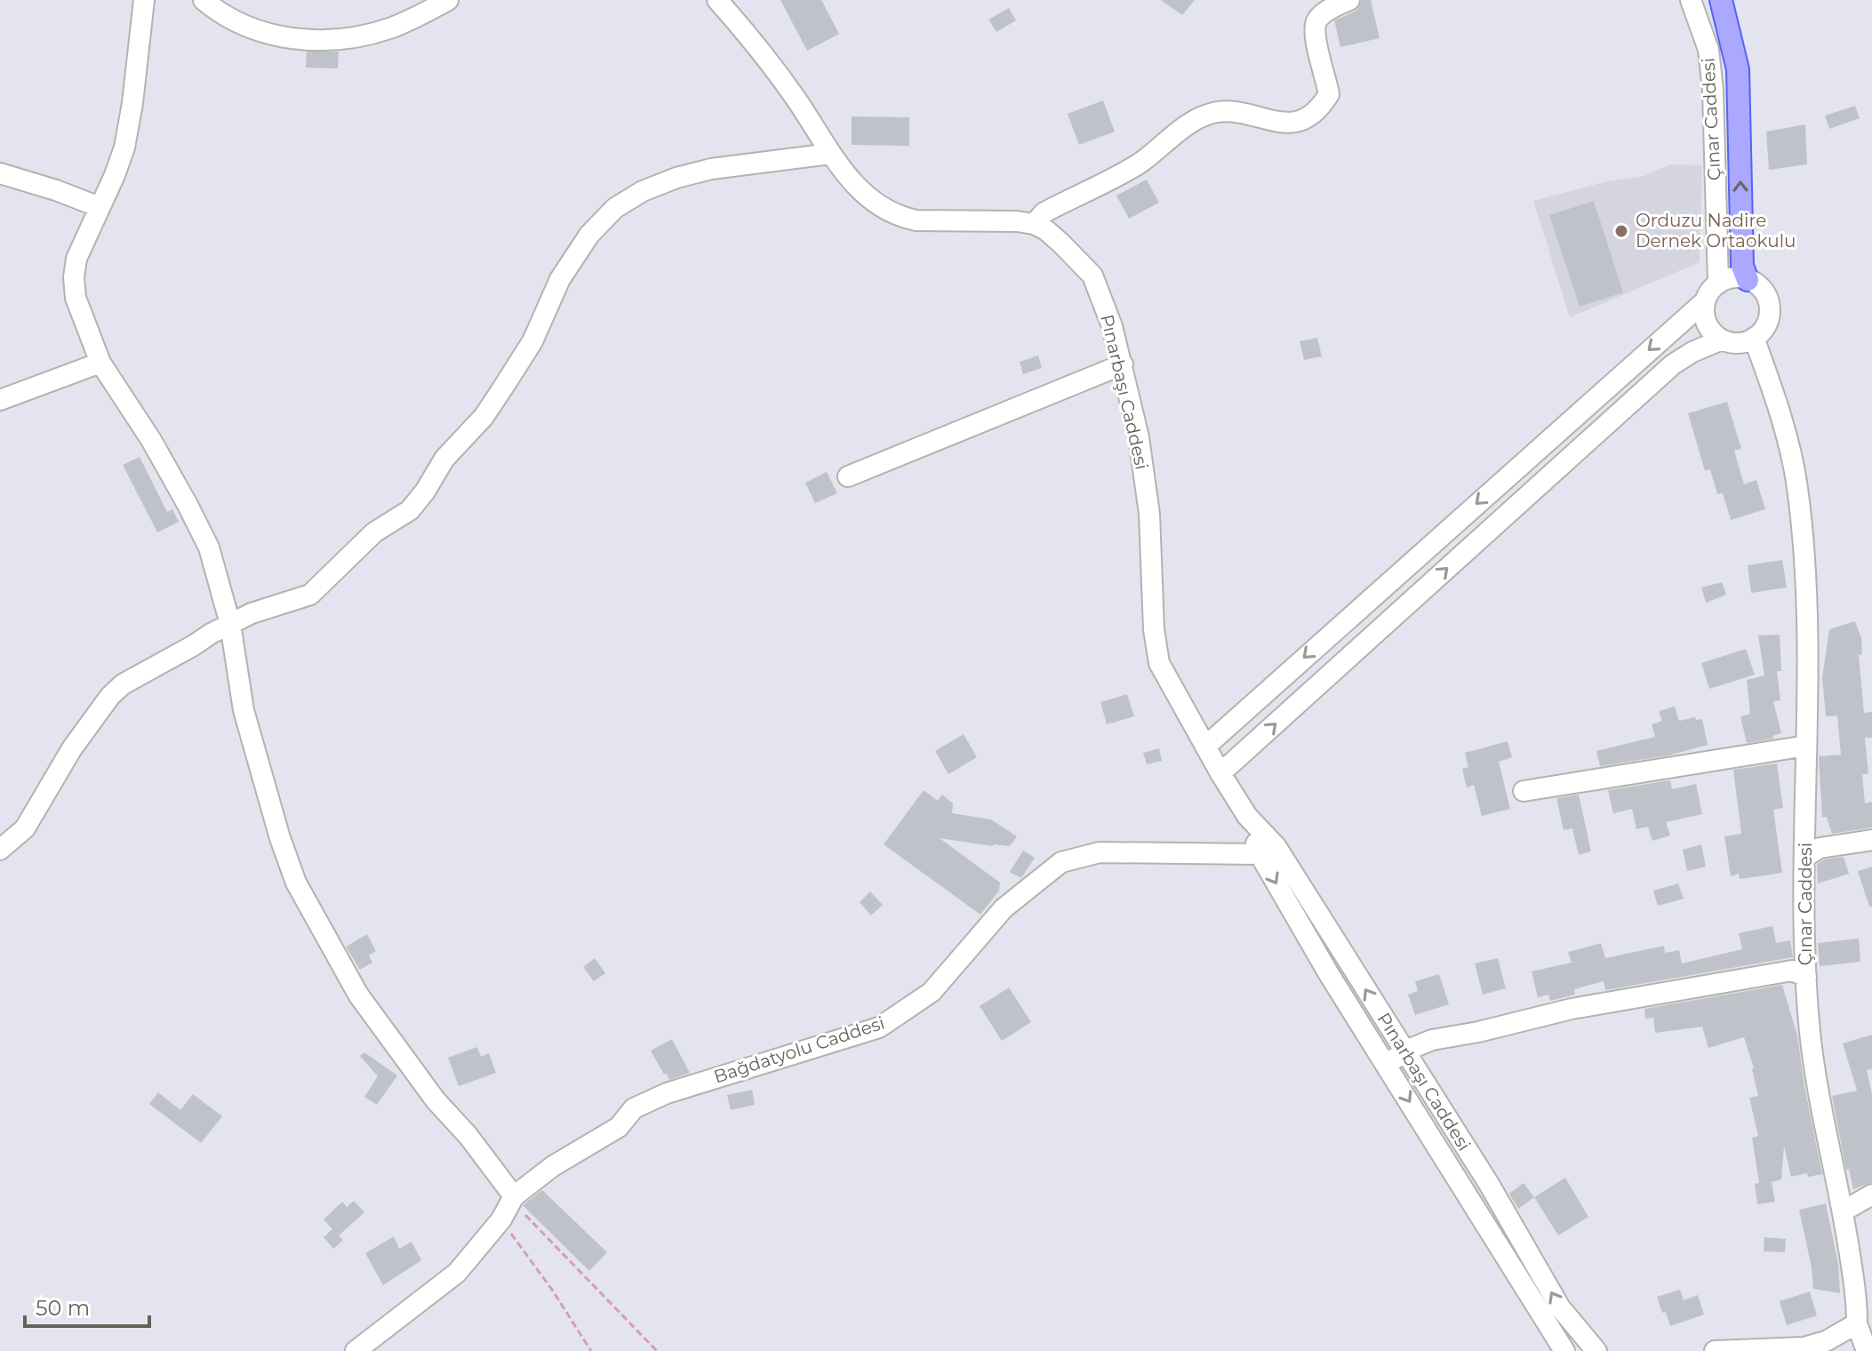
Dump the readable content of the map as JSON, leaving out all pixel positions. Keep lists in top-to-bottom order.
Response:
{
  "streets": {
    "street": ["Çınar Caddesi", "Pınarbaşı Caddesi", "Bağdatyolu Caddesi"]
  },
  "crossings": [
    ["Pınarbaşı Caddesi", "Bağdatyolu Caddesi"]
  ],
  "places": ["Orduzu Nadire Dernek Ortaokulu"],
  "scale_bar": "50 m"
}
